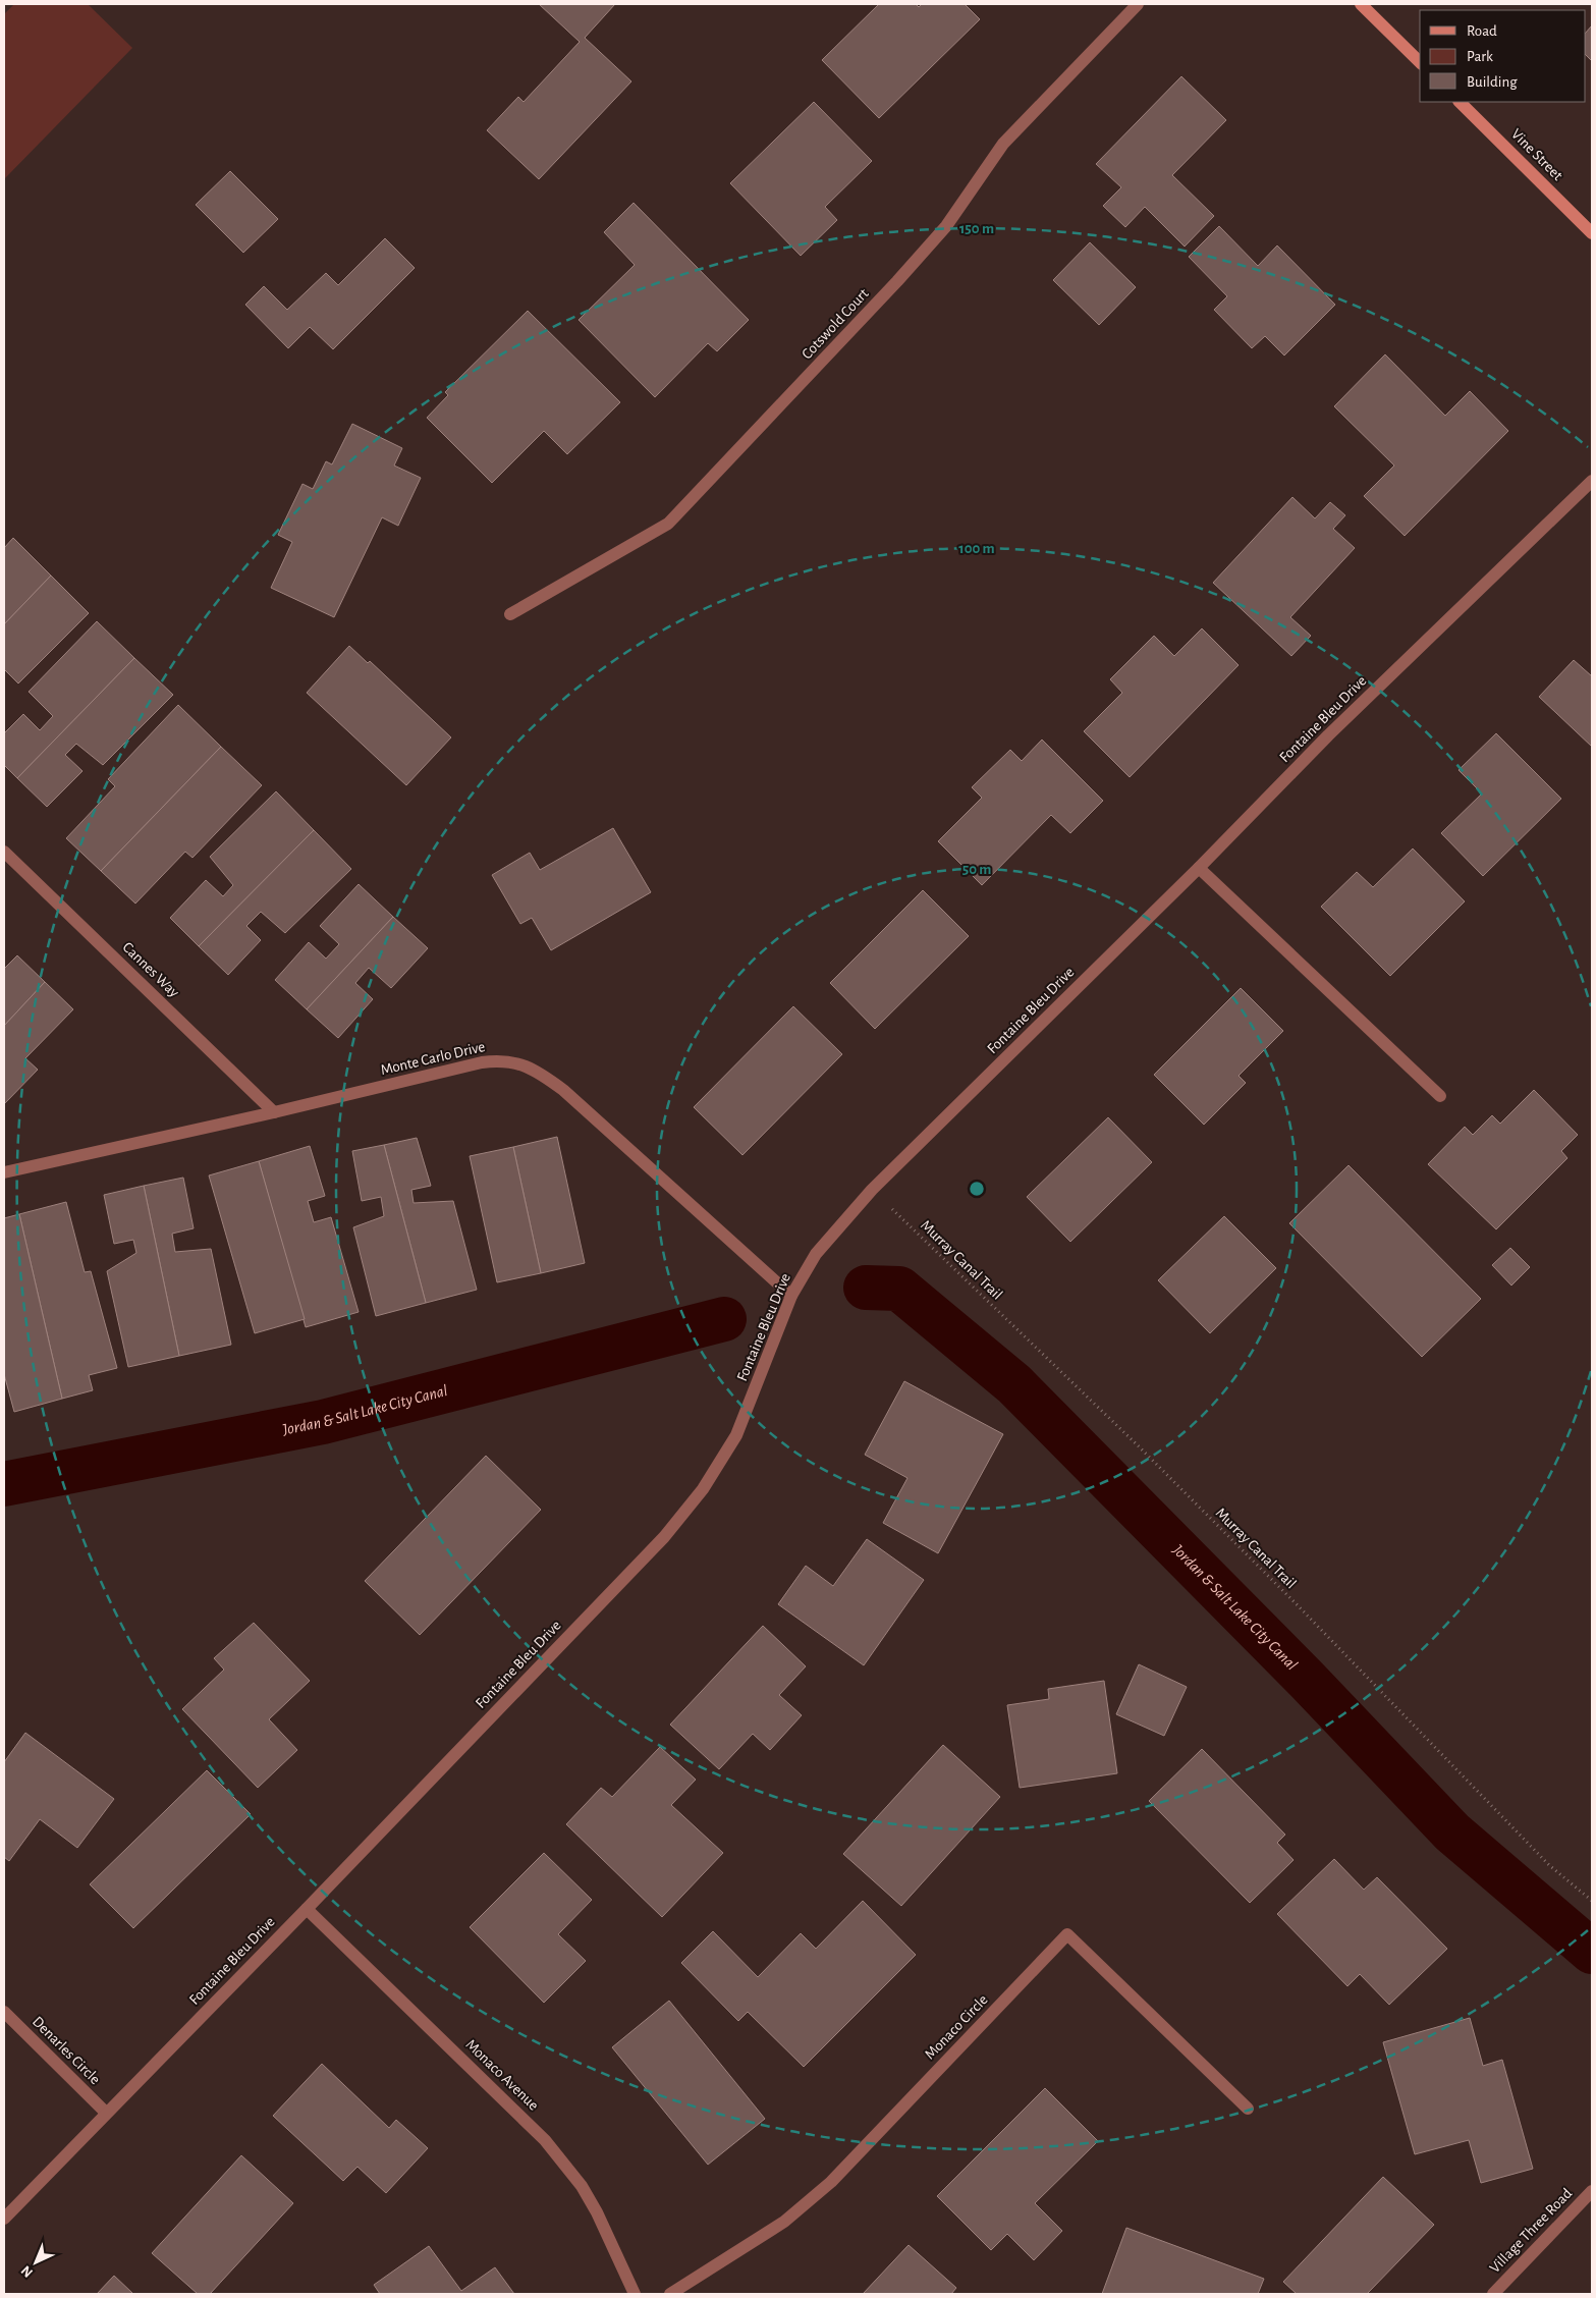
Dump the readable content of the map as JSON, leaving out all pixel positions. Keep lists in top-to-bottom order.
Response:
{
  "streets": {
    "street": [
      "Vine Street",
      "Cotswold Court",
      "Fontaine Bleu Drive",
      "Cannes Way",
      "Monte Carlo Drive",
      "Monaco Circle",
      "Denarles Circle",
      "Monaco Avenue",
      "Village Three Road"
    ],
    "path": ["Murray Canal Trail"]
  },
  "crossings": [
    ["Fontaine Bleu Drive", "Monte Carlo Drive"],
    ["Fontaine Bleu Drive", "Denarles Circle"],
    ["Fontaine Bleu Drive", "Monaco Avenue"],
    ["Cannes Way", "Monte Carlo Drive"]
  ],
  "water": ["Jordan & Salt Lake City Canal"],
  "legend": ["Road", "Park", "Building"],
  "north": "bottom left",
  "rings": ["150 m", "100 m", "50 m"]
}
